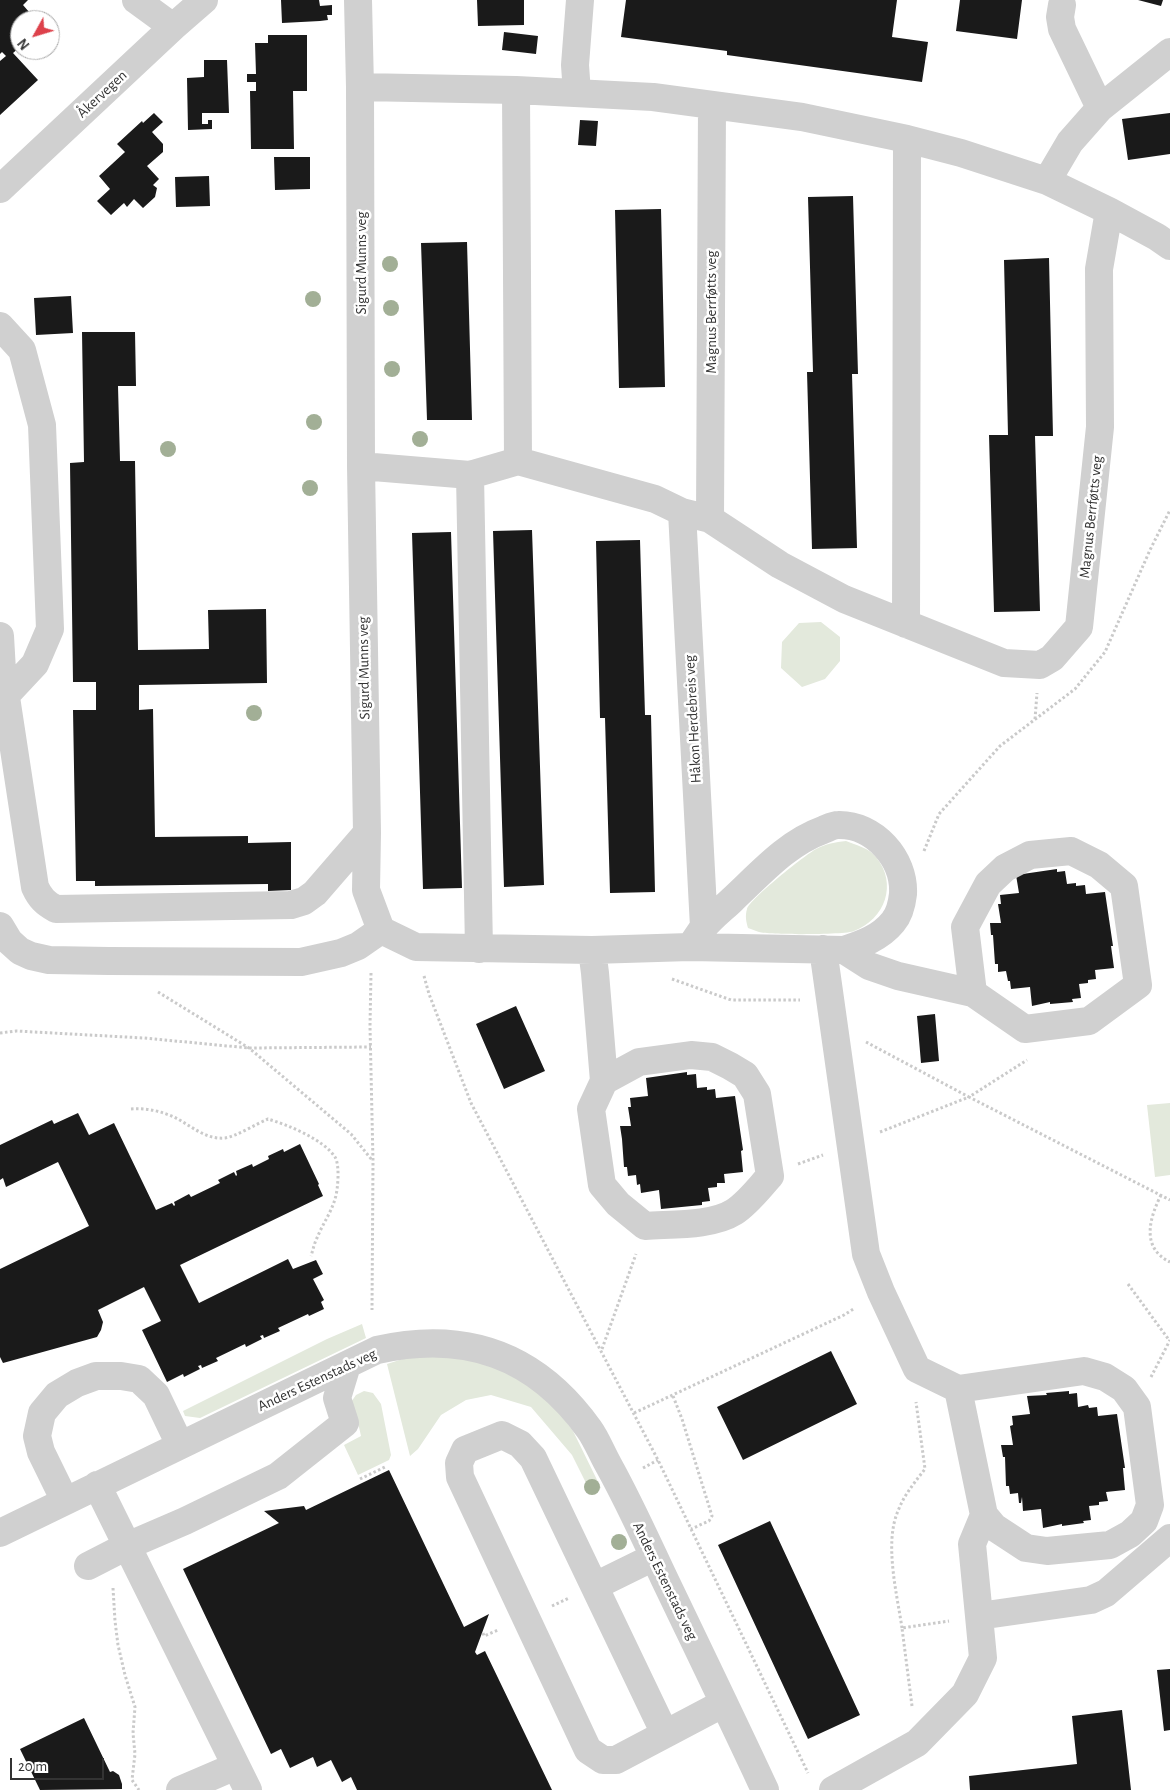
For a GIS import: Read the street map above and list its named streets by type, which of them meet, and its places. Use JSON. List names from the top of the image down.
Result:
{
  "streets": {
    "street": [
      "Åkervegen",
      "Sigurd Munns veg",
      "Magnus Berrføtts veg",
      "Håkon Herdebreis veg",
      "Anders Estenstads veg"
    ]
  },
  "crossings": [
    ["Magnus Berrføtts veg", "Håkon Herdebreis veg"]
  ],
  "scale_bar": "20 m",
  "north": "bottom left"
}
